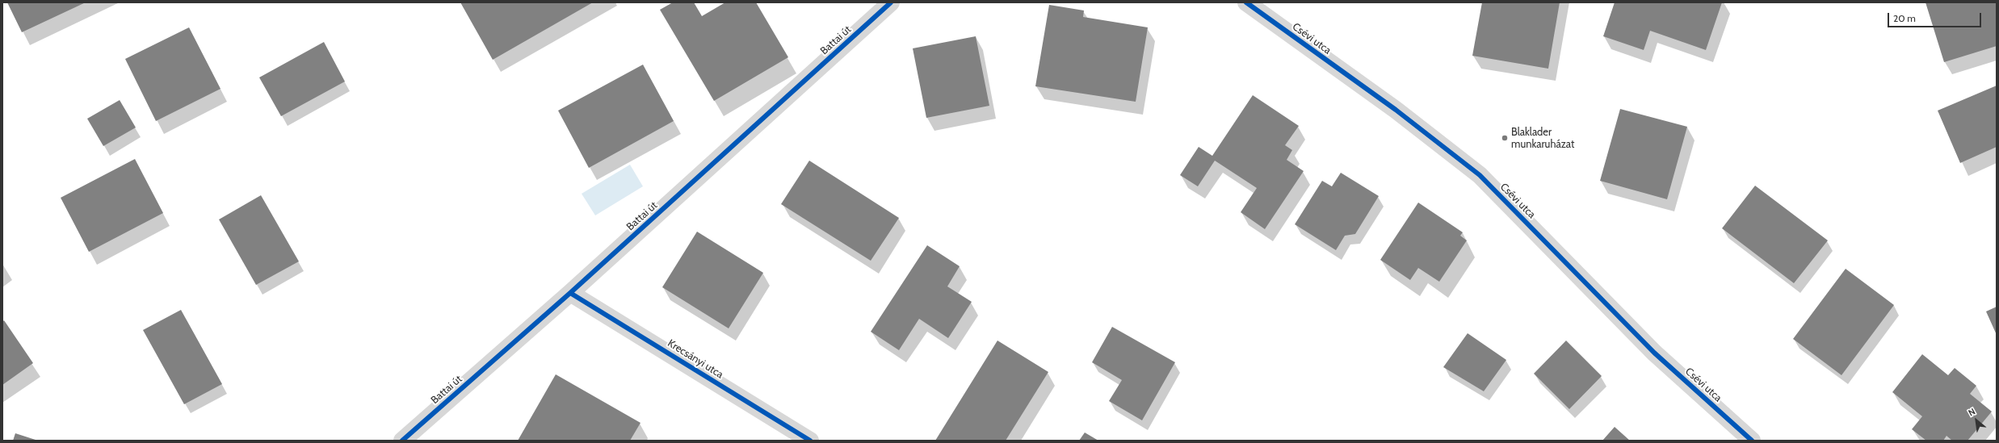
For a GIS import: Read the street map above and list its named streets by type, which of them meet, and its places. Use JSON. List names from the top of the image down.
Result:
{
  "streets": {
    "street": ["Csévi utca", "Battai út", "Krecsányi utca"]
  },
  "crossings": [
    ["Battai út", "Krecsányi utca"]
  ],
  "places": ["Blaklader munkaruházat"],
  "scale_bar": "20 m",
  "north": "top left"
}
